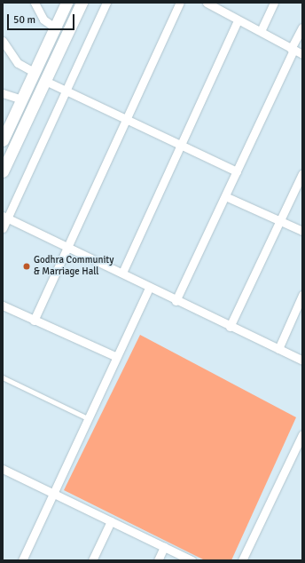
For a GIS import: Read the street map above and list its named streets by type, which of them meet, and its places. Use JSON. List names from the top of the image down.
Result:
{
  "places": ["Godhra Community & Marriage Hall"],
  "scale_bar": "50 m"
}
